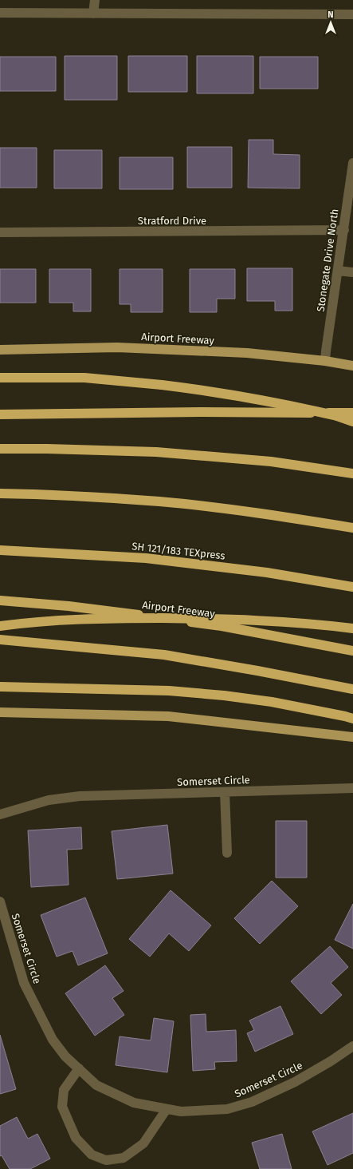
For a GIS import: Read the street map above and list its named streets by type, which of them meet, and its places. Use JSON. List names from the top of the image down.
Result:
{
  "streets": {
    "highway": ["Airport Freeway", "SH 121/183 TEXpress"],
    "street": ["Stratford Drive", "Stonegate Drive North", "Somerset Circle"]
  },
  "crossings": [
    ["Stratford Drive", "Stonegate Drive North"],
    ["Stonegate Drive North", "Airport Freeway"]
  ],
  "north": "top"
}
